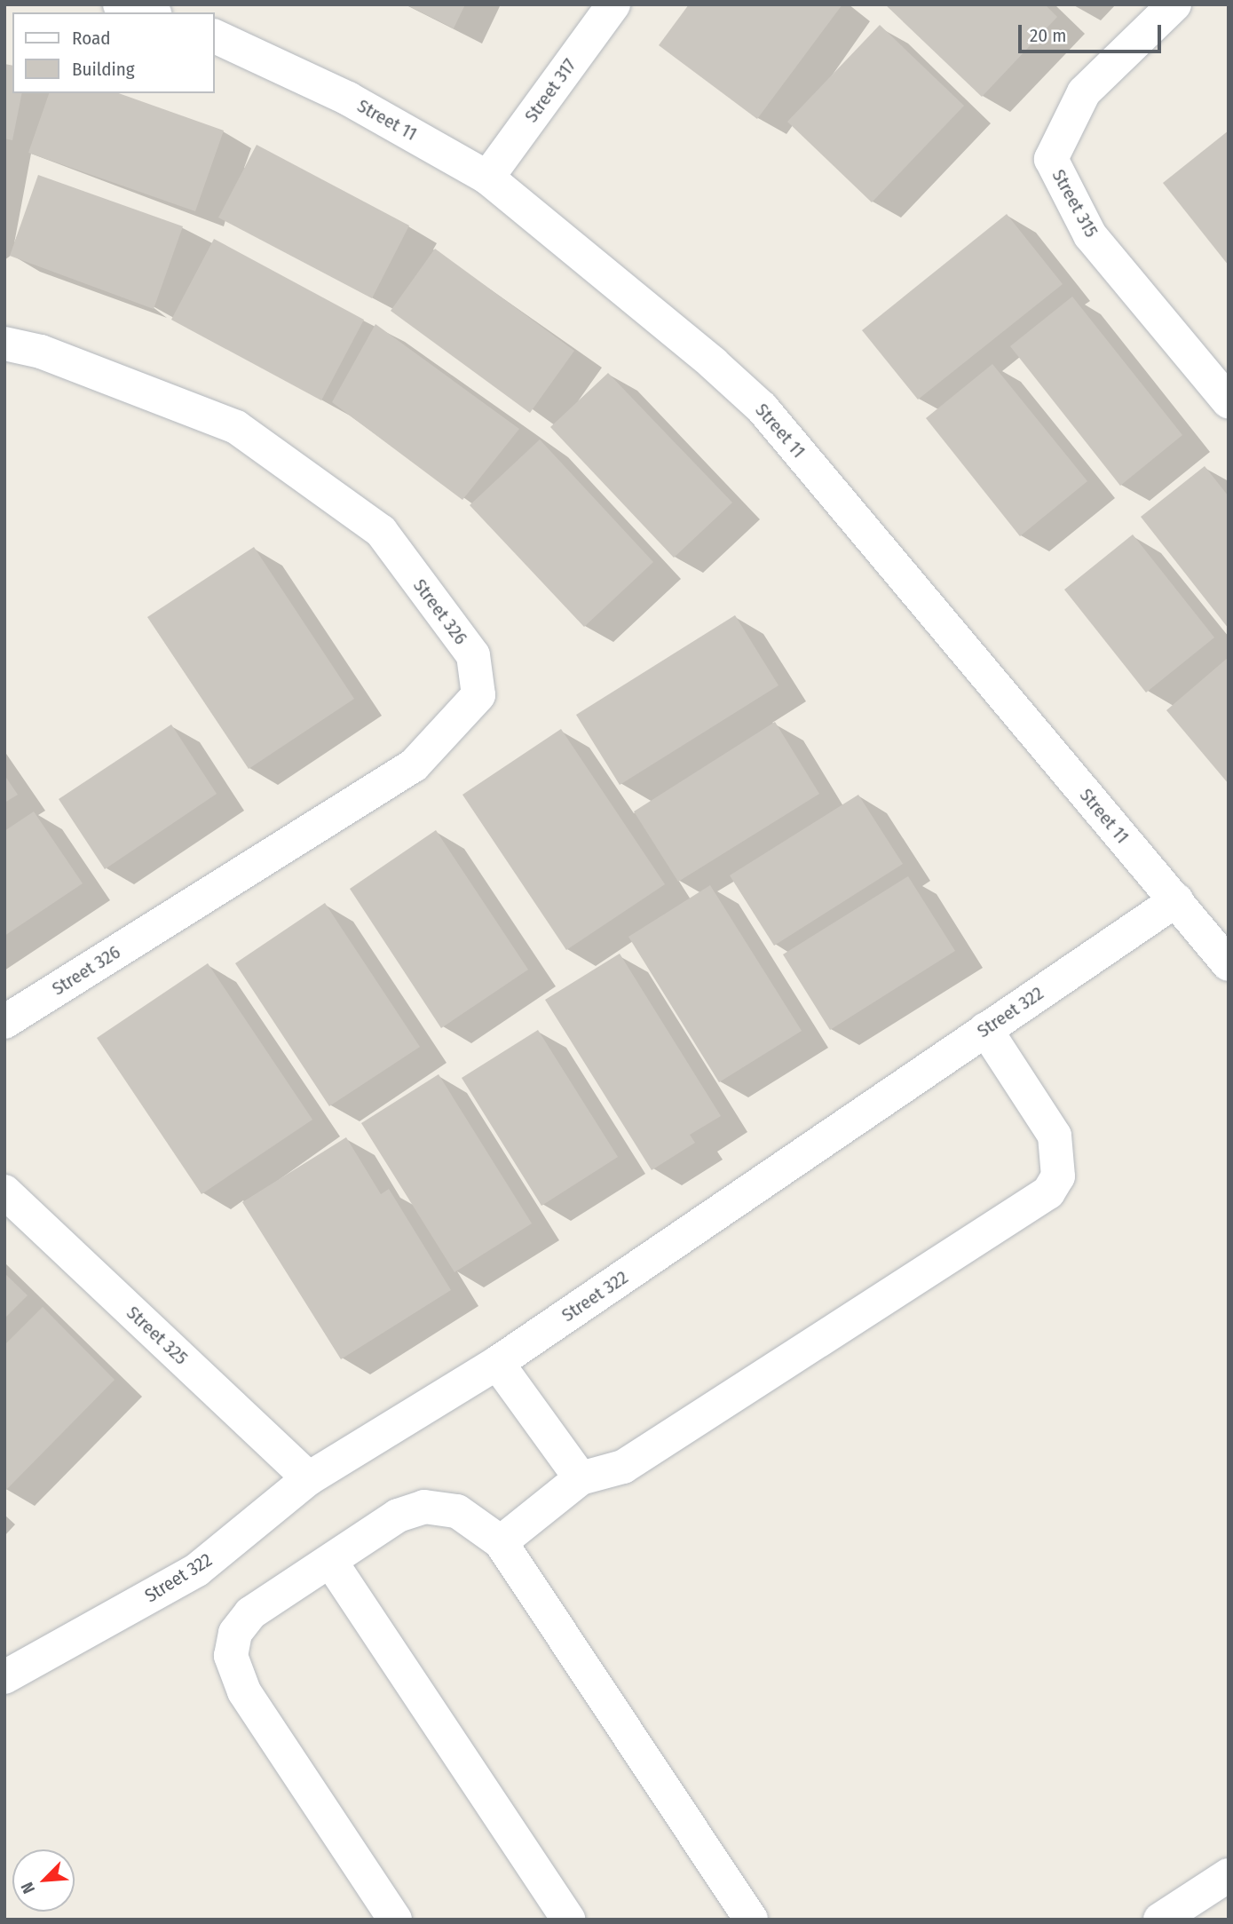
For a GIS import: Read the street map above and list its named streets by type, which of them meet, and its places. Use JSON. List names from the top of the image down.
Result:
{
  "streets": {
    "street": [
      "Street 317",
      "Street 11",
      "Street 315",
      "Street 326",
      "Street 322",
      "Street 325"
    ]
  },
  "crossings": [
    ["Street 317", "Street 11"],
    ["Street 11", "Street 322"],
    ["Street 322", "Street 325"]
  ],
  "legend": ["Road", "Building"],
  "scale_bar": "20 m",
  "north": "bottom left"
}
